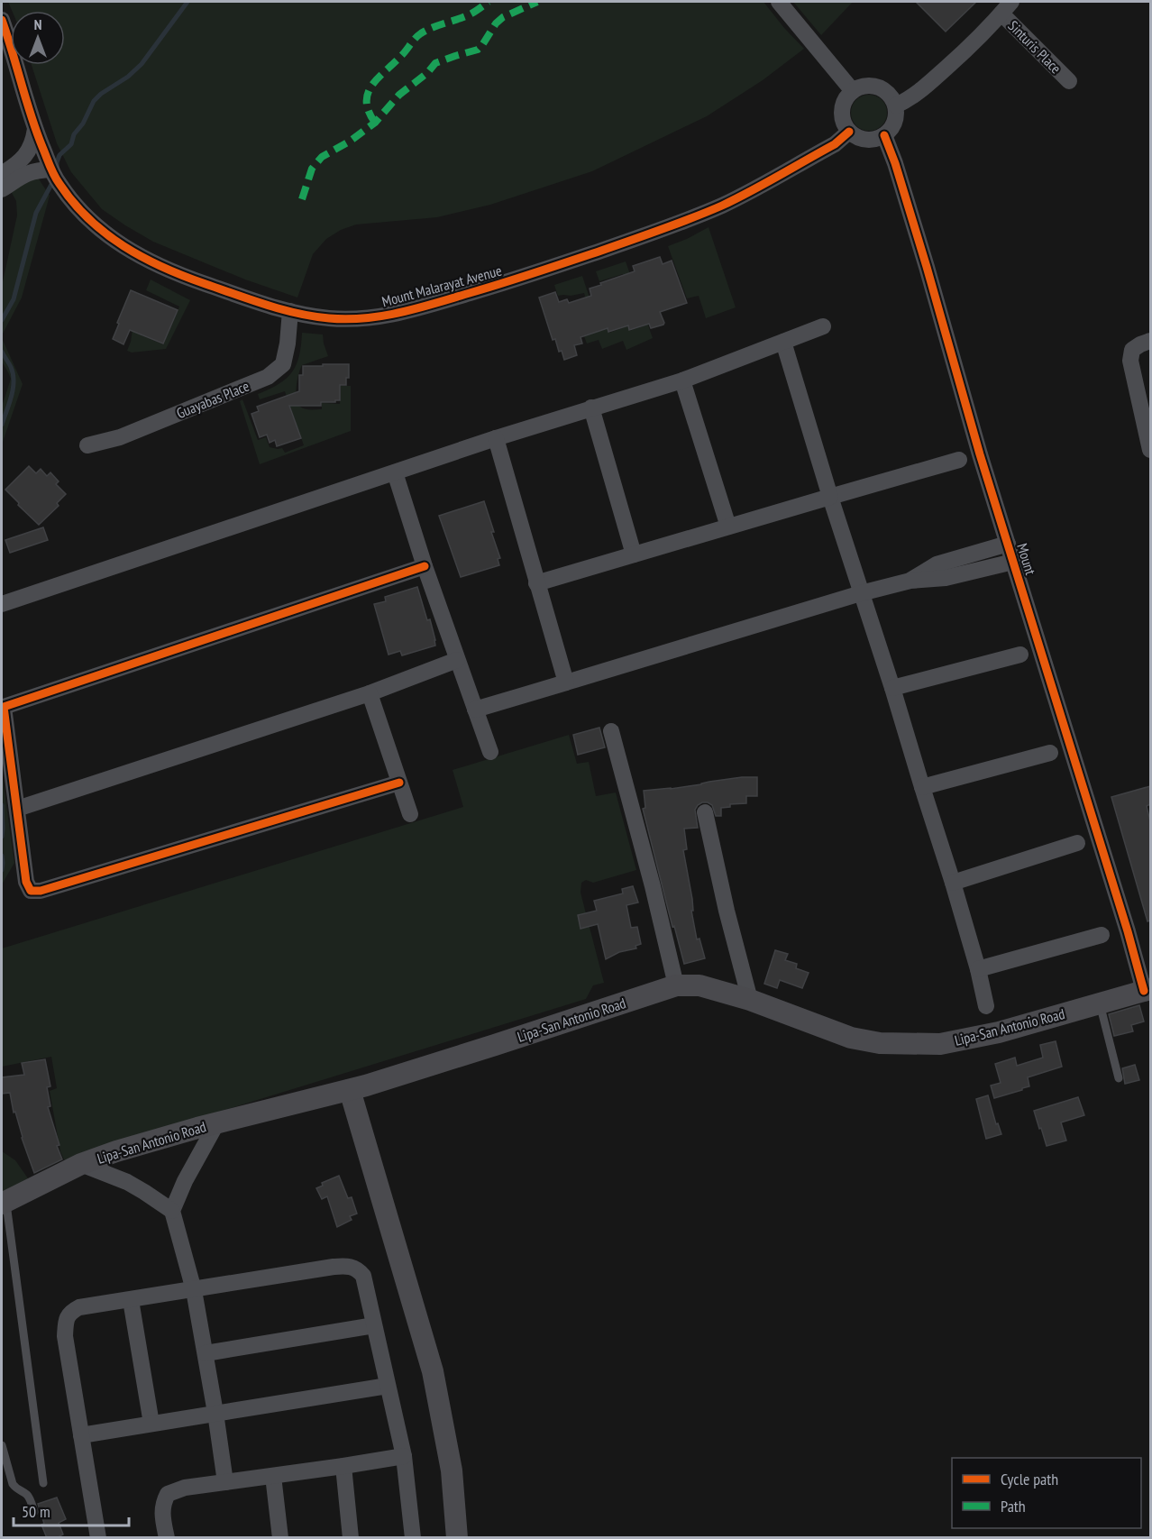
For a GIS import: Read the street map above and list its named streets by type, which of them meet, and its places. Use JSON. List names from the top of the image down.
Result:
{
  "streets": {
    "main road": ["Lipa-San Antonio Road"],
    "street": [
      "Sinturis Place",
      "Mount Malarayat Avenue",
      "Guayabas Place",
      "Mount"
    ]
  },
  "crossings": [
    ["Mount Malarayat Avenue", "Guayabas Place"],
    ["Mount Malarayat Avenue", "Mount"],
    ["Mount", "Lipa-San Antonio Road"]
  ],
  "legend": ["Cycle path", "Path"],
  "scale_bar": "50 m",
  "north": "top"
}
